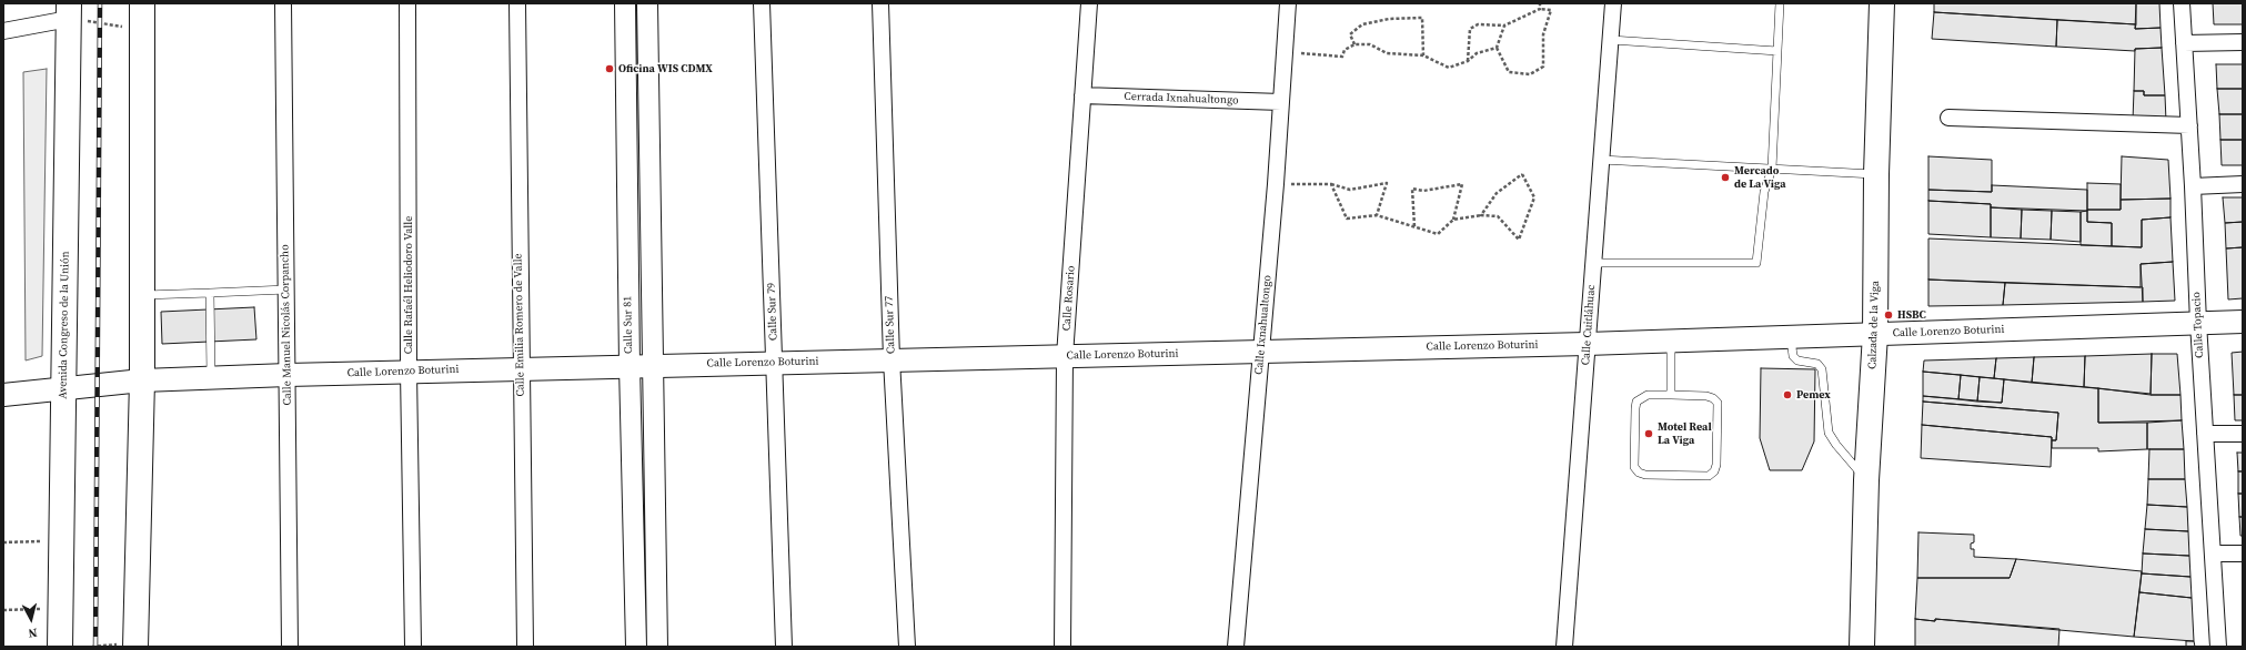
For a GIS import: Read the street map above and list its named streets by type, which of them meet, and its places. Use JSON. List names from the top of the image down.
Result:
{
  "streets": {
    "main road": ["Avenida Congreso de la Unión", "Calzada de la Viga", "Calle Lorenzo Boturini"],
    "street": [
      "Cerrada Ixnahualtongo",
      "Calle Rafaél Heliodoro Valle",
      "Calle Rosario",
      "Calle Sur 79",
      "Calle Manuel Nicolás Corpancho",
      "Calle Emilia Romero de Valle",
      "Calle Sur 81",
      "Calle Sur 77",
      "Calle Ixnahualtongo",
      "Calle Cuitláhuac",
      "Calle Topacio"
    ]
  },
  "crossings": [
    ["Cerrada Ixnahualtongo", "Calle Rosario"],
    ["Cerrada Ixnahualtongo", "Calle Ixnahualtongo"],
    ["Calle Rafaél Heliodoro Valle", "Calle Lorenzo Boturini"],
    ["Calle Rosario", "Calle Lorenzo Boturini"],
    ["Calle Sur 79", "Calle Lorenzo Boturini"],
    ["Avenida Congreso de la Unión", "Calle Lorenzo Boturini"],
    ["Calle Manuel Nicolás Corpancho", "Calle Lorenzo Boturini"],
    ["Calle Emilia Romero de Valle", "Calle Lorenzo Boturini"],
    ["Calle Sur 81", "Calle Lorenzo Boturini"],
    ["Calle Sur 77", "Calle Lorenzo Boturini"],
    ["Calle Ixnahualtongo", "Calle Lorenzo Boturini"],
    ["Calle Cuitláhuac", "Calle Lorenzo Boturini"],
    ["Calzada de la Viga", "Calle Lorenzo Boturini"],
    ["Calle Topacio", "Calle Lorenzo Boturini"]
  ],
  "places": [
    "Oficina WIS CDMX",
    "Mercado de La Viga",
    "HSBC",
    "Pemex",
    "Motel Real La Viga"
  ],
  "north": "bottom"
}
